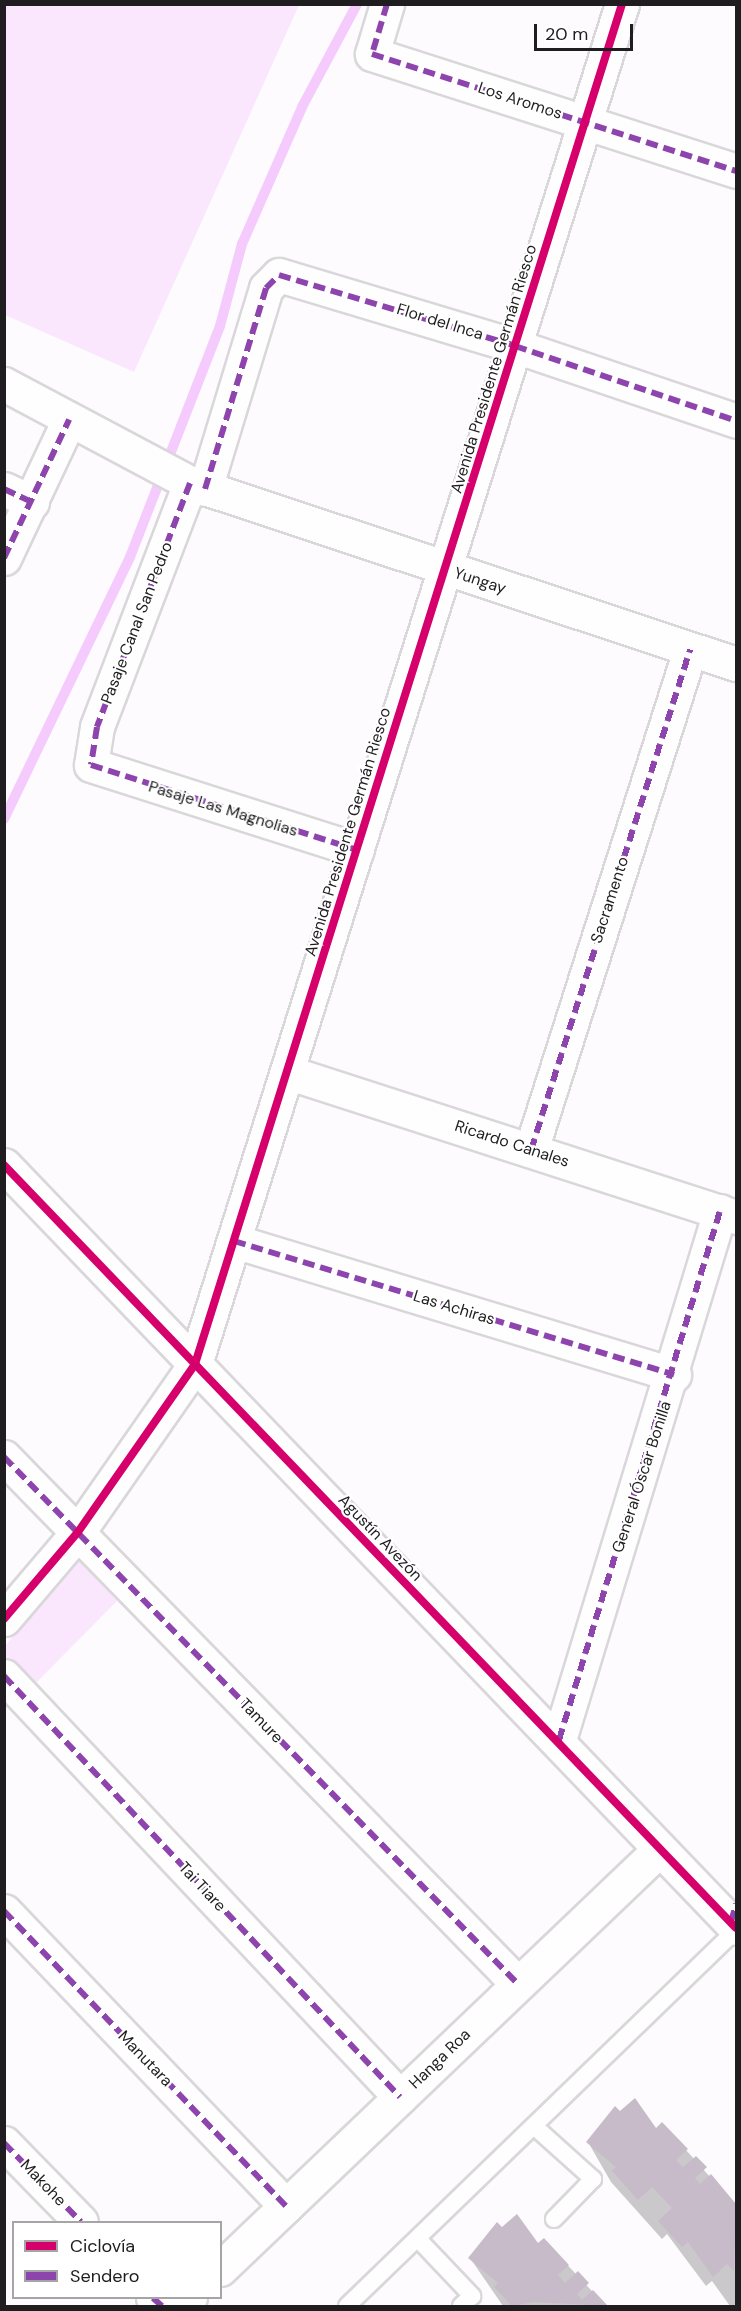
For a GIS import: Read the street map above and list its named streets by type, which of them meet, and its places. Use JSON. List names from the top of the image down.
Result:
{
  "streets": {
    "street": [
      "Los Aromos",
      "Flor del Inca",
      "Avenida Presidente Germán Riesco",
      "Yungay",
      "Pasaje Canal San Pedro",
      "Pasaje Las Magnolias",
      "Sacramento",
      "Ricardo Canales",
      "Las Achiras",
      "General Óscar Bonilla",
      "Agustín Avezón",
      "Tamure",
      "Tai Tiare",
      "Manutara",
      "Hanga Roa",
      "Makohe"
    ]
  },
  "crossings": [
    ["Los Aromos", "Avenida Presidente Germán Riesco"],
    ["Flor del Inca", "Avenida Presidente Germán Riesco"],
    ["Flor del Inca", "Pasaje Canal San Pedro"],
    ["Avenida Presidente Germán Riesco", "Yungay"],
    ["Avenida Presidente Germán Riesco", "Pasaje Las Magnolias"],
    ["Avenida Presidente Germán Riesco", "Ricardo Canales"],
    ["Avenida Presidente Germán Riesco", "Las Achiras"],
    ["Avenida Presidente Germán Riesco", "Agustín Avezón"],
    ["Avenida Presidente Germán Riesco", "Tamure"],
    ["Yungay", "Pasaje Canal San Pedro"],
    ["Yungay", "Sacramento"],
    ["Pasaje Canal San Pedro", "Pasaje Las Magnolias"],
    ["Sacramento", "Ricardo Canales"],
    ["Ricardo Canales", "General Óscar Bonilla"],
    ["Las Achiras", "General Óscar Bonilla"],
    ["General Óscar Bonilla", "Agustín Avezón"],
    ["Agustín Avezón", "Hanga Roa"],
    ["Tamure", "Hanga Roa"],
    ["Tai Tiare", "Hanga Roa"],
    ["Manutara", "Hanga Roa"]
  ],
  "legend": ["Ciclovía", "Sendero"],
  "scale_bar": "20 m"
}
